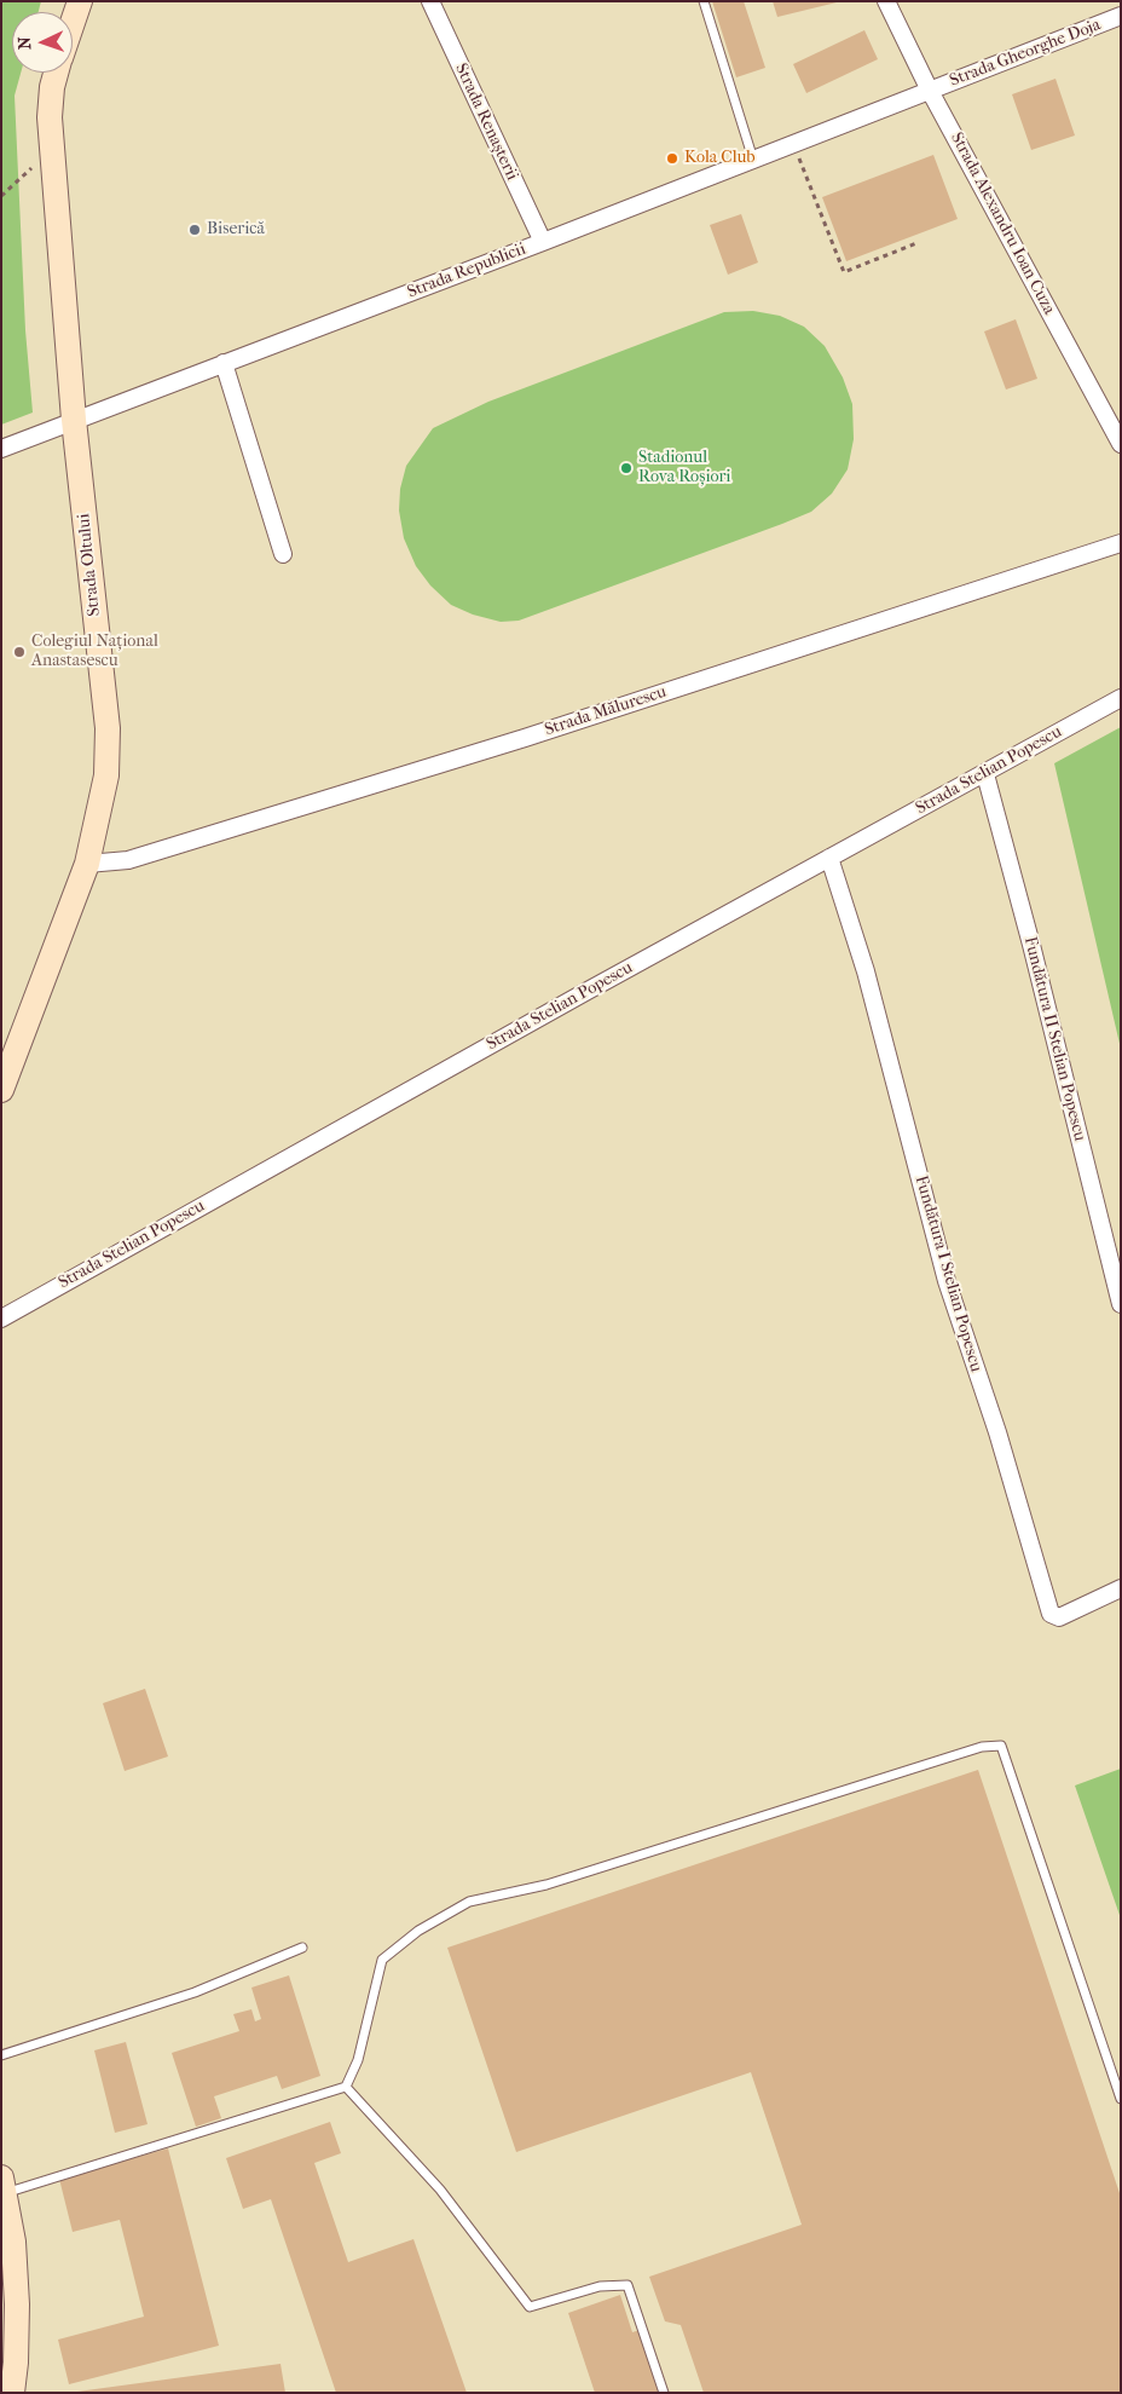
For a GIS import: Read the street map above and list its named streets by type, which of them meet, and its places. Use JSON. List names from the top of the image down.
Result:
{
  "streets": {
    "main road": ["Strada Oltului"],
    "street": [
      "Strada Gheorghe Doja",
      "Strada Renașterii",
      "Strada Alexandru Ioan Cuza",
      "Strada Republicii",
      "Strada Mălurescu",
      "Strada Stelian Popescu",
      "Fundătura II Stelian Popescu",
      "Fundătura I Stelian Popescu"
    ]
  },
  "crossings": [
    ["Strada Gheorghe Doja", "Strada Alexandru Ioan Cuza"],
    ["Strada Gheorghe Doja", "Strada Republicii"],
    ["Strada Renașterii", "Strada Republicii"],
    ["Strada Alexandru Ioan Cuza", "Strada Republicii"],
    ["Strada Republicii", "Strada Oltului"],
    ["Strada Oltului", "Strada Mălurescu"],
    ["Strada Stelian Popescu", "Fundătura II Stelian Popescu"],
    ["Strada Stelian Popescu", "Fundătura I Stelian Popescu"]
  ],
  "places": [
    "Kola Club",
    "Biserică",
    "Stadionul Rova Roșiori",
    "Colegiul Național Anastasescu"
  ],
  "north": "left"
}
